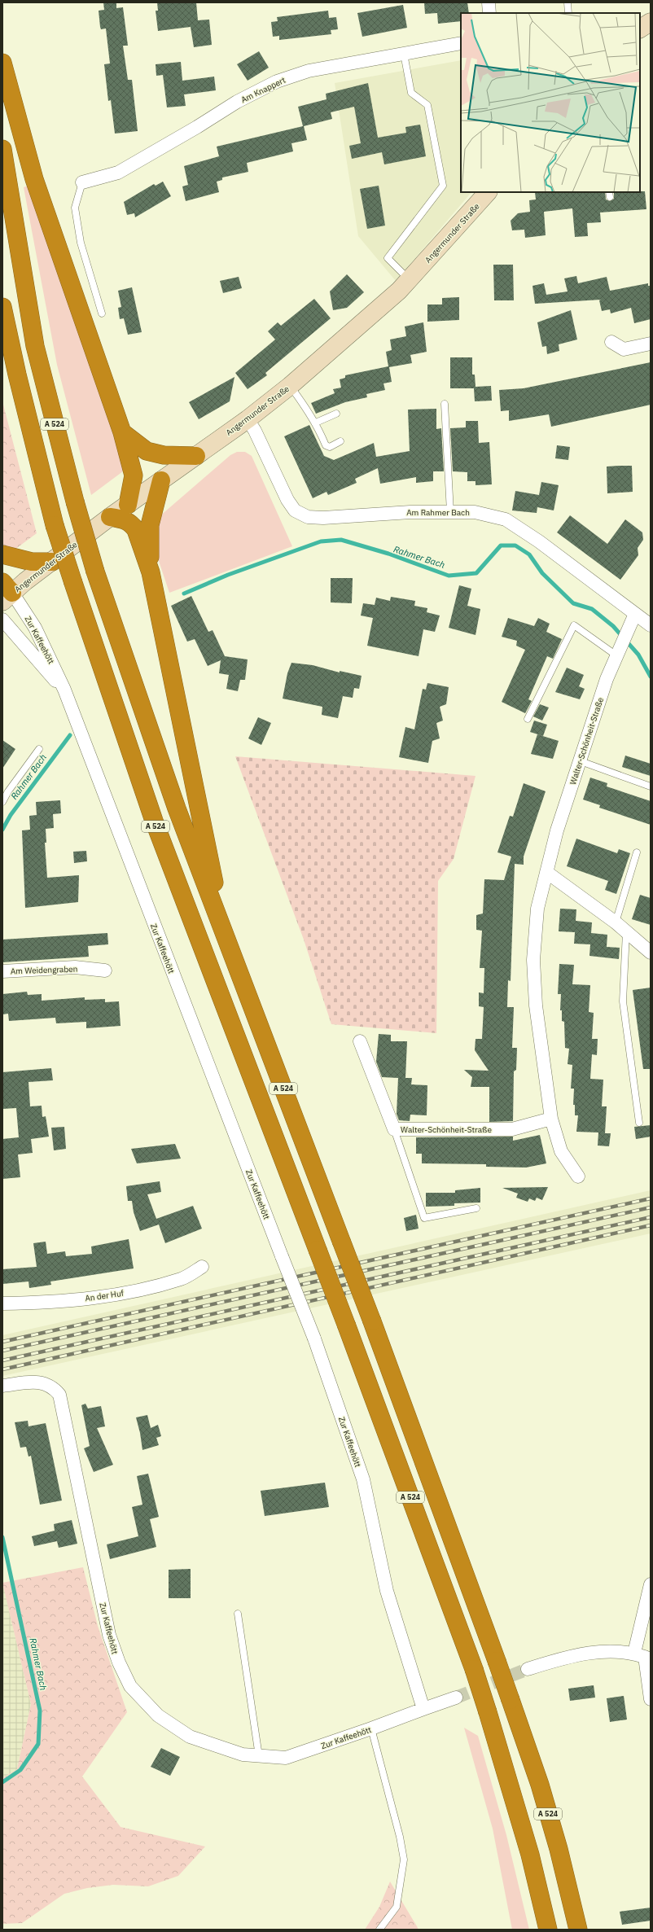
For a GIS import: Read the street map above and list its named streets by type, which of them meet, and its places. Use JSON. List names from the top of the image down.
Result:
{
  "streets": {
    "highway": ["A 524"],
    "main road": ["Angermunder Straße"],
    "street": [
      "Am Knappert",
      "Am Rahmer Bach",
      "Zur Kaffeehött",
      "Walter-Schönheit-Straße",
      "Am Weidengraben",
      "An der Huf"
    ]
  },
  "crossings": [
    ["Angermunder Straße", "Am Rahmer Bach"],
    ["Angermunder Straße", "Zur Kaffeehött"],
    ["Am Rahmer Bach", "Walter-Schönheit-Straße"]
  ],
  "water": ["Rahmer Bach"]
}
